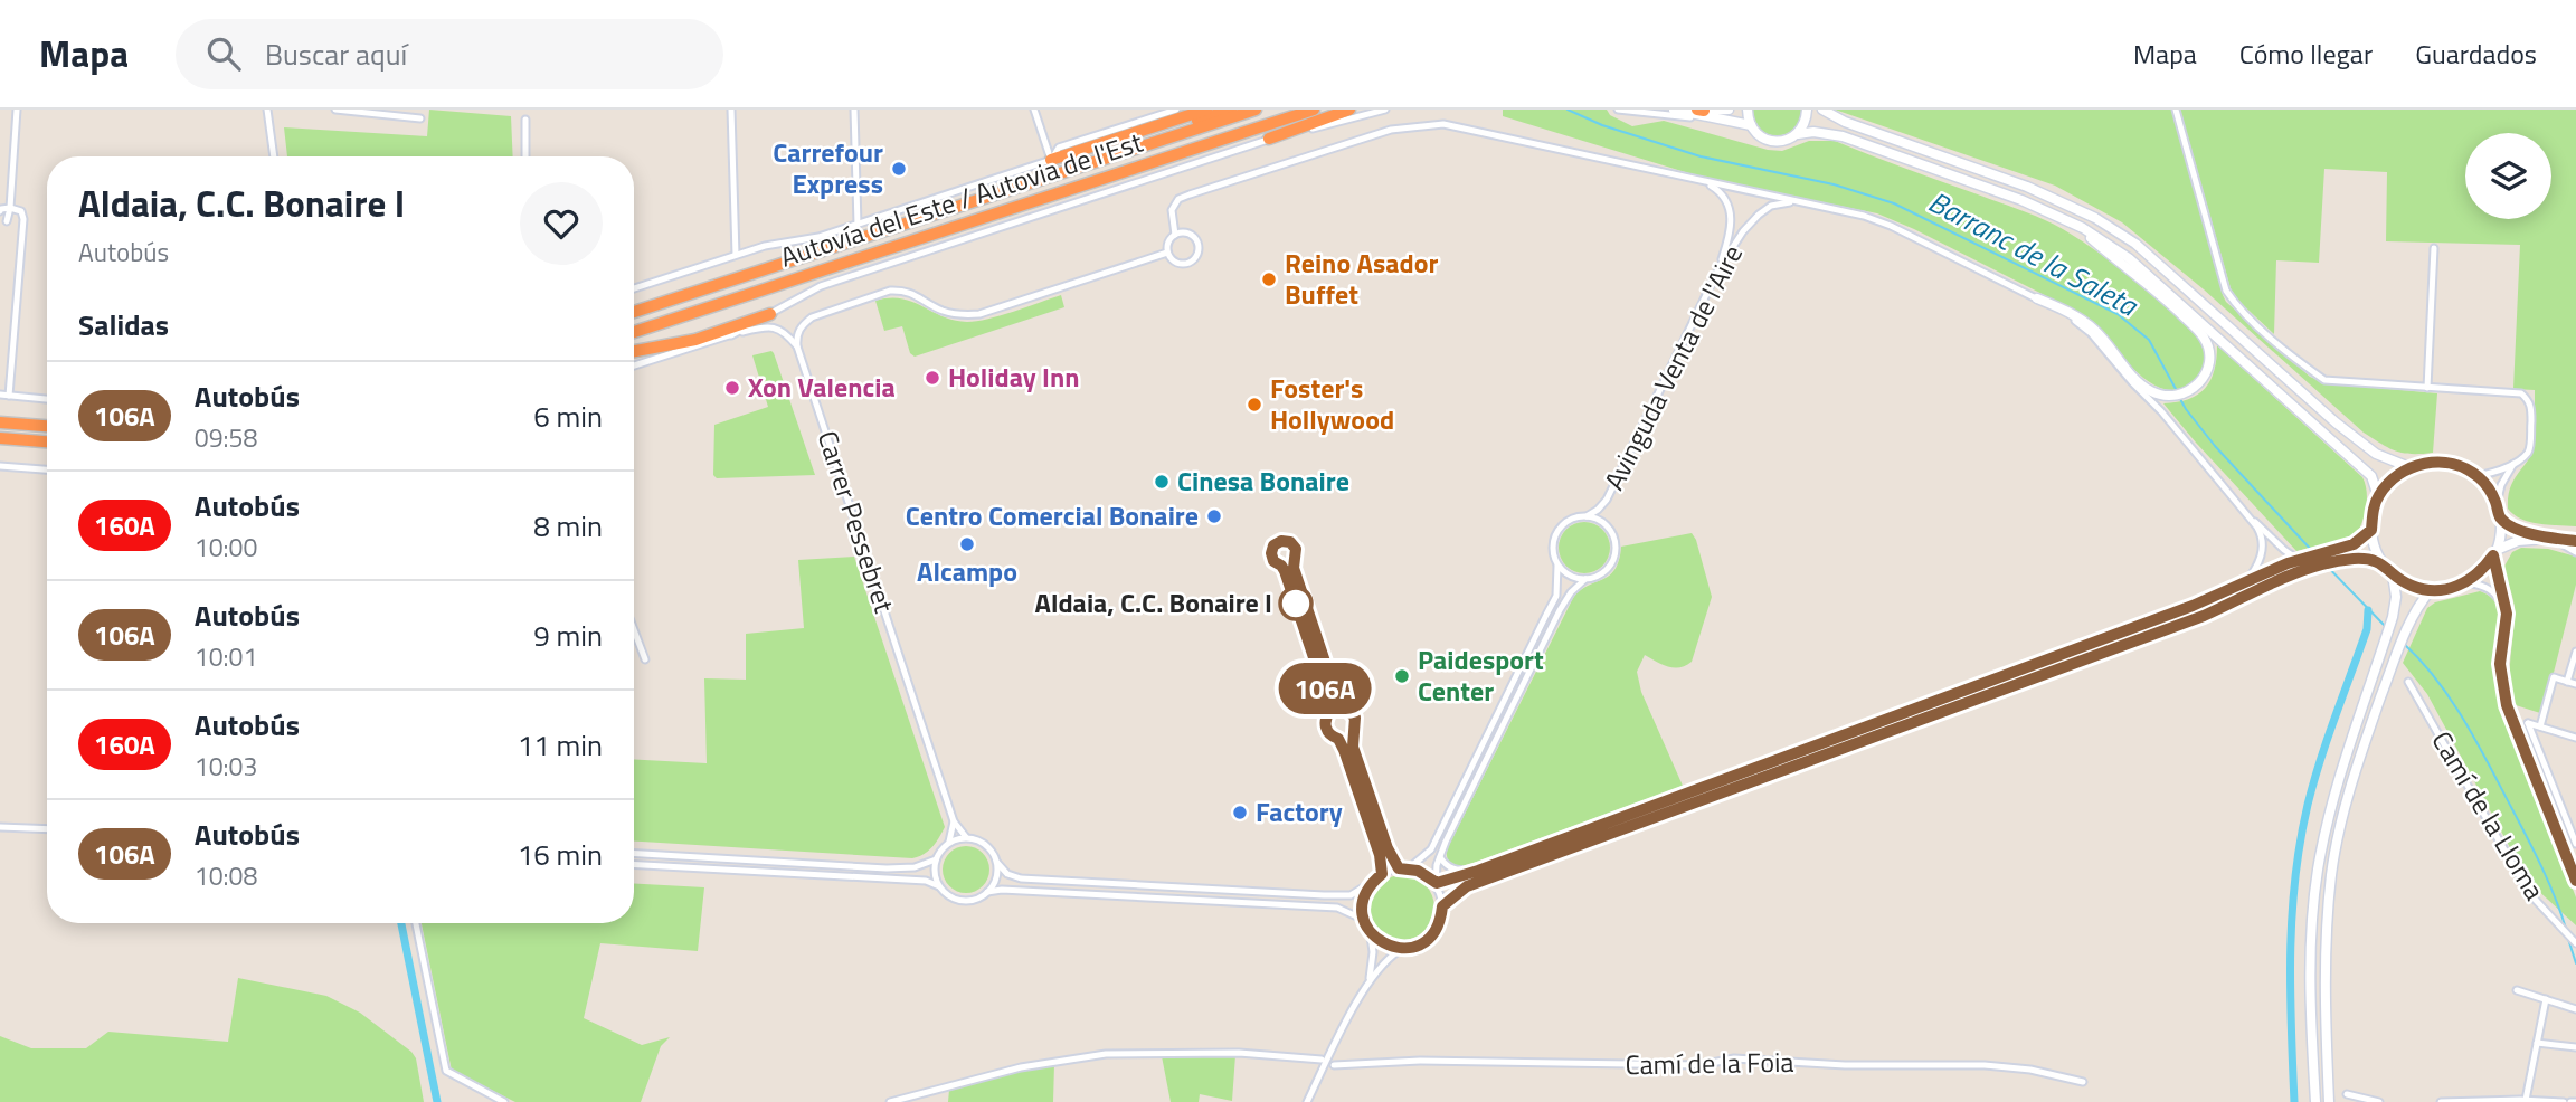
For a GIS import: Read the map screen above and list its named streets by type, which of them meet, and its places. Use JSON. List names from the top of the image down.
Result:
{
  "streets": {
    "highway": ["Autovía del Este / Autovia de l'Est"],
    "street": [
      "Avinguda Venta de l'Aire",
      "Carrer Pessebret",
      "Camí de la Lloma",
      "Camí de la Foia"
    ]
  },
  "water": ["Barranc de la Saleta"],
  "places": [
    "Carrefour Express",
    "Reino Asador Buffet",
    "Holiday Inn",
    "Xon Valencia",
    "Foster's Hollywood",
    "Cinesa Bonaire",
    "Centro Comercial Bonaire",
    "Alcampo",
    "Aldaia, C.C. Bonaire I",
    "Paidesport Center",
    "Factory"
  ],
  "lines": ["bus line 106A"],
  "page": {
    "header": "Mapa",
    "search": "Buscar aquí",
    "nav": ["Mapa", "Cómo llegar", "Guardados"],
    "on_map": "106A",
    "heading": [
      ["Aldaia, C.C. Bonaire I", "Autobús"],
      "Salidas"
    ],
    "list": [
      {
        "mark": "106A",
        "name": "Autobús",
        "note": "09:58",
        "value": "6 min"
      },
      {
        "mark": "160A",
        "name": "Autobús",
        "note": "10:00",
        "value": "8 min"
      },
      {
        "mark": "106A",
        "name": "Autobús",
        "note": "10:01",
        "value": "9 min"
      },
      {
        "mark": "160A",
        "name": "Autobús",
        "note": "10:03",
        "value": "11 min"
      },
      {
        "mark": "106A",
        "name": "Autobús",
        "note": "10:08",
        "value": "16 min"
      }
    ]
  }
}
